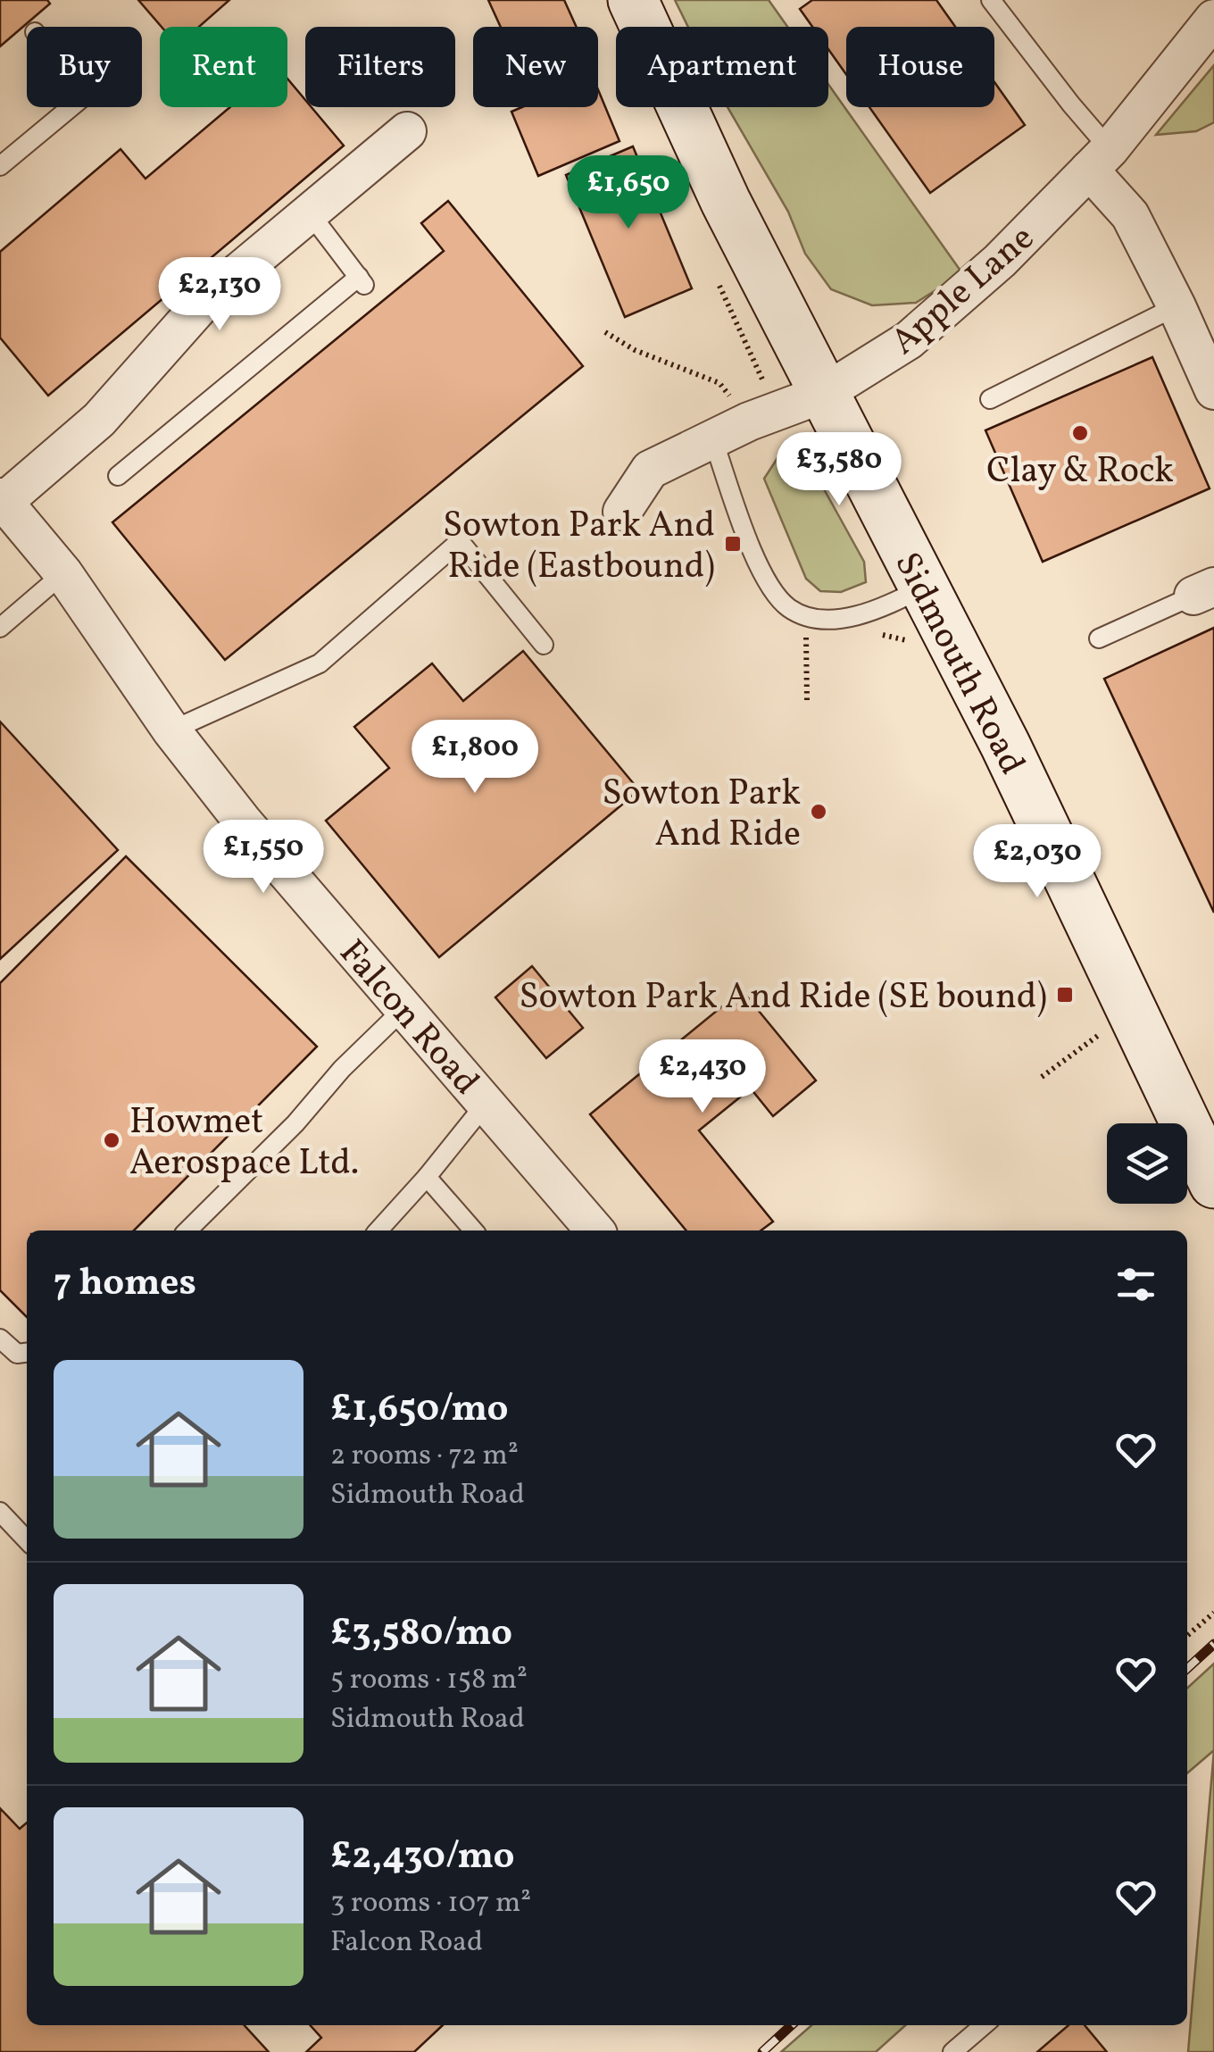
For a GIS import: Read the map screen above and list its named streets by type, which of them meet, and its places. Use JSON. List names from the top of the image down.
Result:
{
  "streets": {
    "street": ["Apple Lane", "Sidmouth Road", "Falcon Road"]
  },
  "crossings": [
    ["Apple Lane", "Sidmouth Road"]
  ],
  "places": {
    "other": ["Clay & Rock", "Sowton Park And Ride", "Howmet Aerospace Ltd."],
    "transit": ["Sowton Park And Ride (Eastbound)", "Sowton Park And Ride (SE bound)"]
  },
  "page": {
    "chip": [
      "Buy",
      "Rent",
      "Filters",
      "New",
      "Apartment",
      "House"
    ],
    "price": [
      "£1,650",
      "£2,130",
      "£3,580",
      "£1,800",
      "£1,550",
      "£2,030",
      "£2,430"
    ],
    "heading": "7 homes",
    "list": [
      {
        "name": "£1,650/mo",
        "note": "2 rooms · 72 m² · Sidmouth Road"
      },
      {
        "name": "£3,580/mo",
        "note": "5 rooms · 158 m² · Sidmouth Road"
      },
      {
        "name": "£2,430/mo",
        "note": "3 rooms · 107 m² · Falcon Road"
      }
    ]
  }
}
